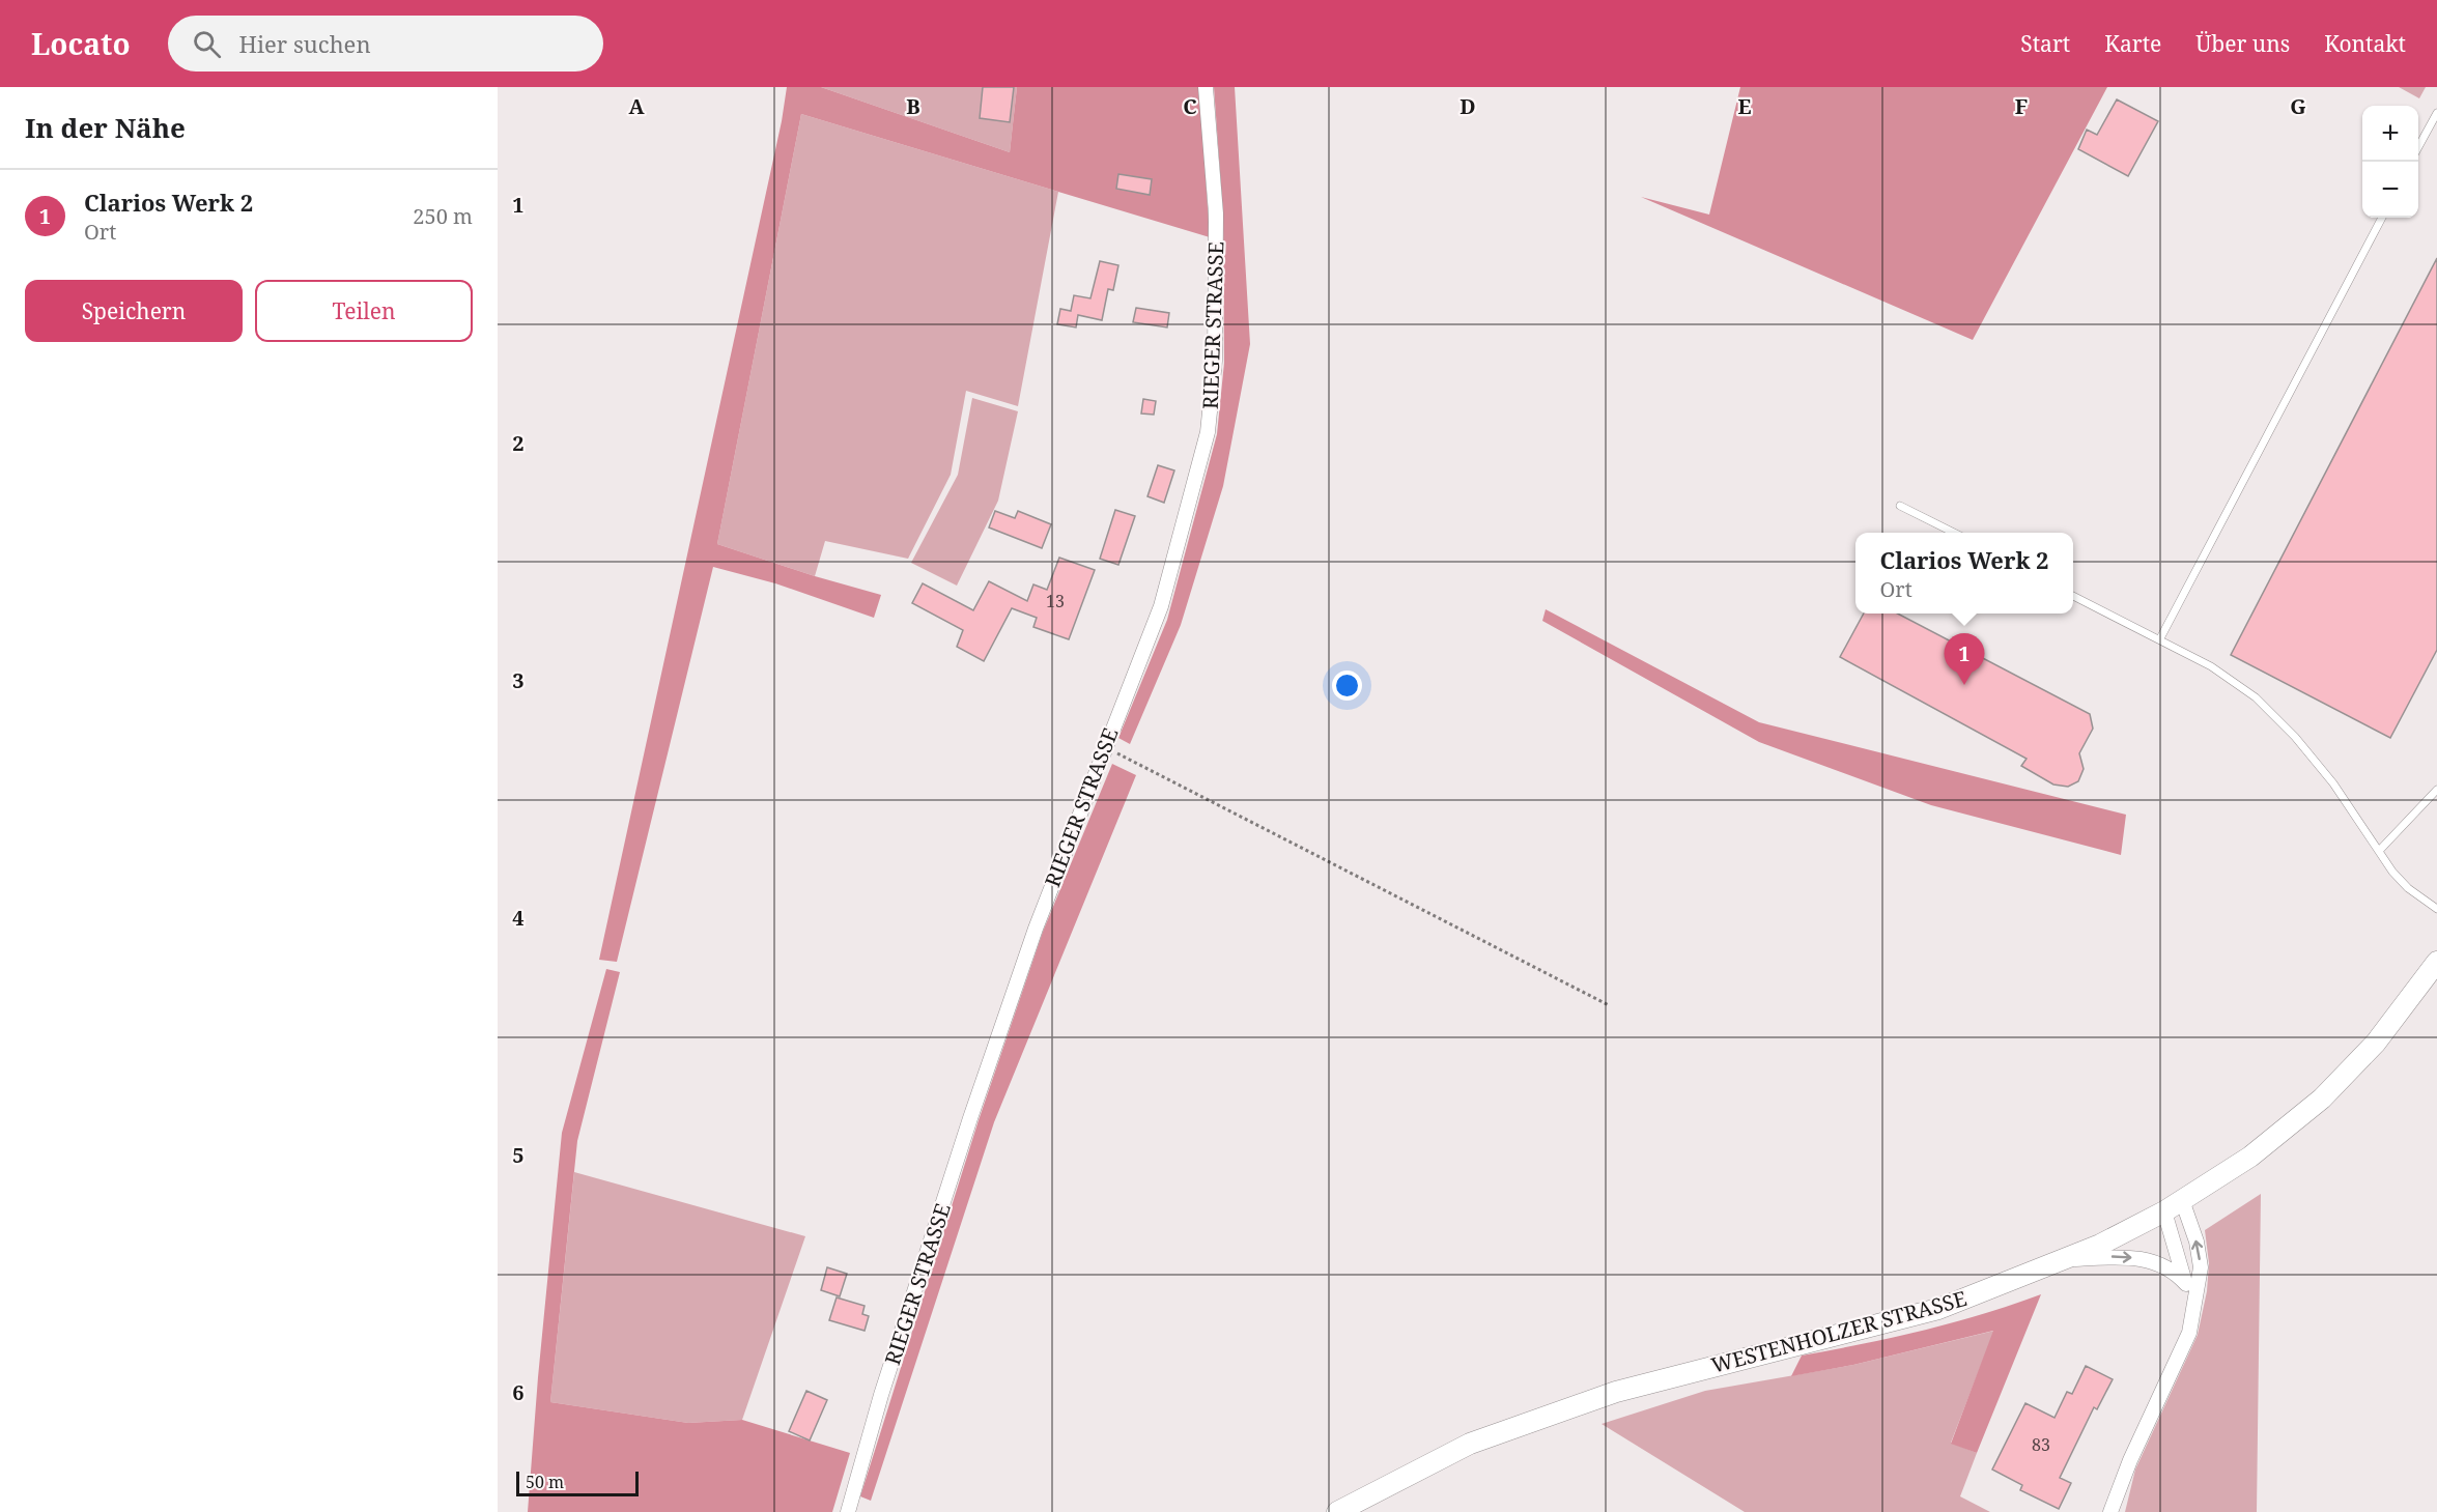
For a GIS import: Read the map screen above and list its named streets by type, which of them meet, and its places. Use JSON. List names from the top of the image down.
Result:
{
  "streets": {
    "main road": ["WESTENHOLZER STRASSE"],
    "street": ["RIEGER STRASSE"]
  },
  "house_numbers": ["13", "83"],
  "scale_bar": "50 m",
  "page": {
    "header": "Locato",
    "search": "Hier suchen",
    "nav": [
      "Start",
      "Karte",
      "Über uns",
      "Kontakt"
    ],
    "heading": "In der Nähe",
    "map_buttons": ["+", "−"],
    "list": [
      {
        "mark": "1",
        "name": "Clarios Werk 2",
        "note": "Ort",
        "value": "250 m"
      }
    ],
    "buttons": ["Speichern", "Teilen"],
    "popup": ["Clarios Werk 2", "Ort"],
    "pins": "1",
    "scale": "50 m"
  },
  "grid": {
    "columns": [
      "A",
      "B",
      "C",
      "D",
      "E",
      "F",
      "G"
    ],
    "rows": [
      "1",
      "2",
      "3",
      "4",
      "5",
      "6"
    ]
  }
}
